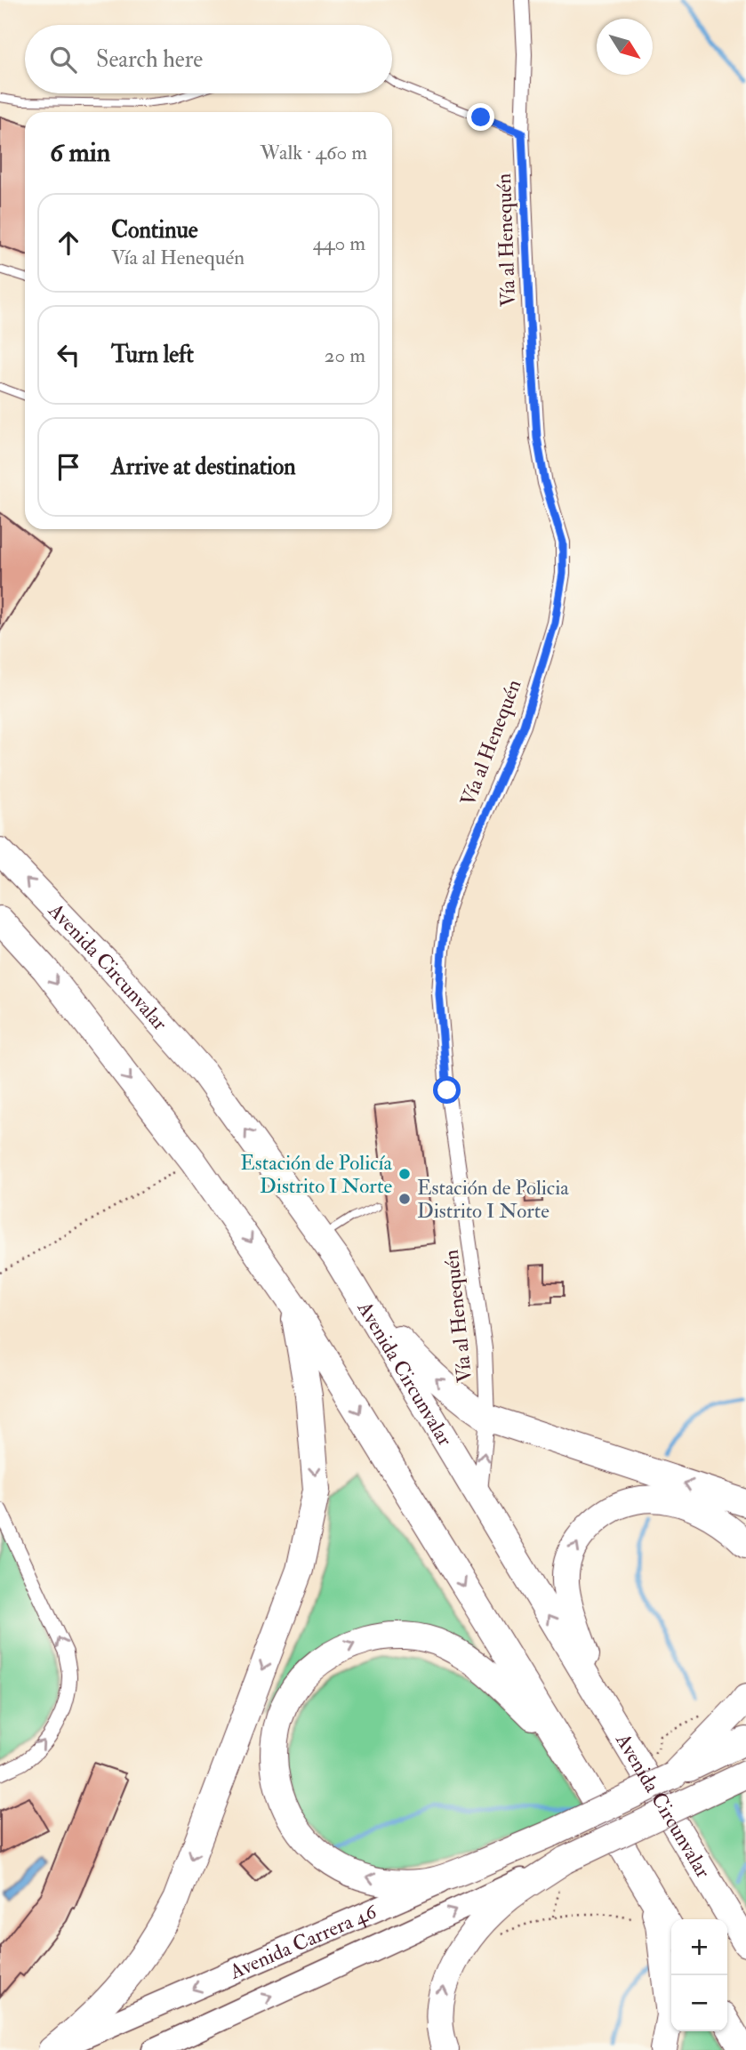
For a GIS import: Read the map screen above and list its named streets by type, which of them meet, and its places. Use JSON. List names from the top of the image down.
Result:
{
  "streets": {
    "highway": ["Avenida Circunvalar"],
    "main road": ["Avenida Carrera 46"],
    "street": ["Vía al Henequén"]
  },
  "crossings": [
    ["Vía al Henequén", "Avenida Circunvalar"]
  ],
  "places": ["Estación de Policía Distrito I Norte", "Estación de Policia Distrito I Norte"],
  "north": "bottom right",
  "page": {
    "search": "Search here",
    "heading": ["6 min", "Walk · 460 m"],
    "list": [
      ["Continue", "Vía al Henequén", "440 m"],
      ["Turn left", "20 m"],
      "Arrive at destination"
    ],
    "map_buttons": ["+", "−"]
  }
}
